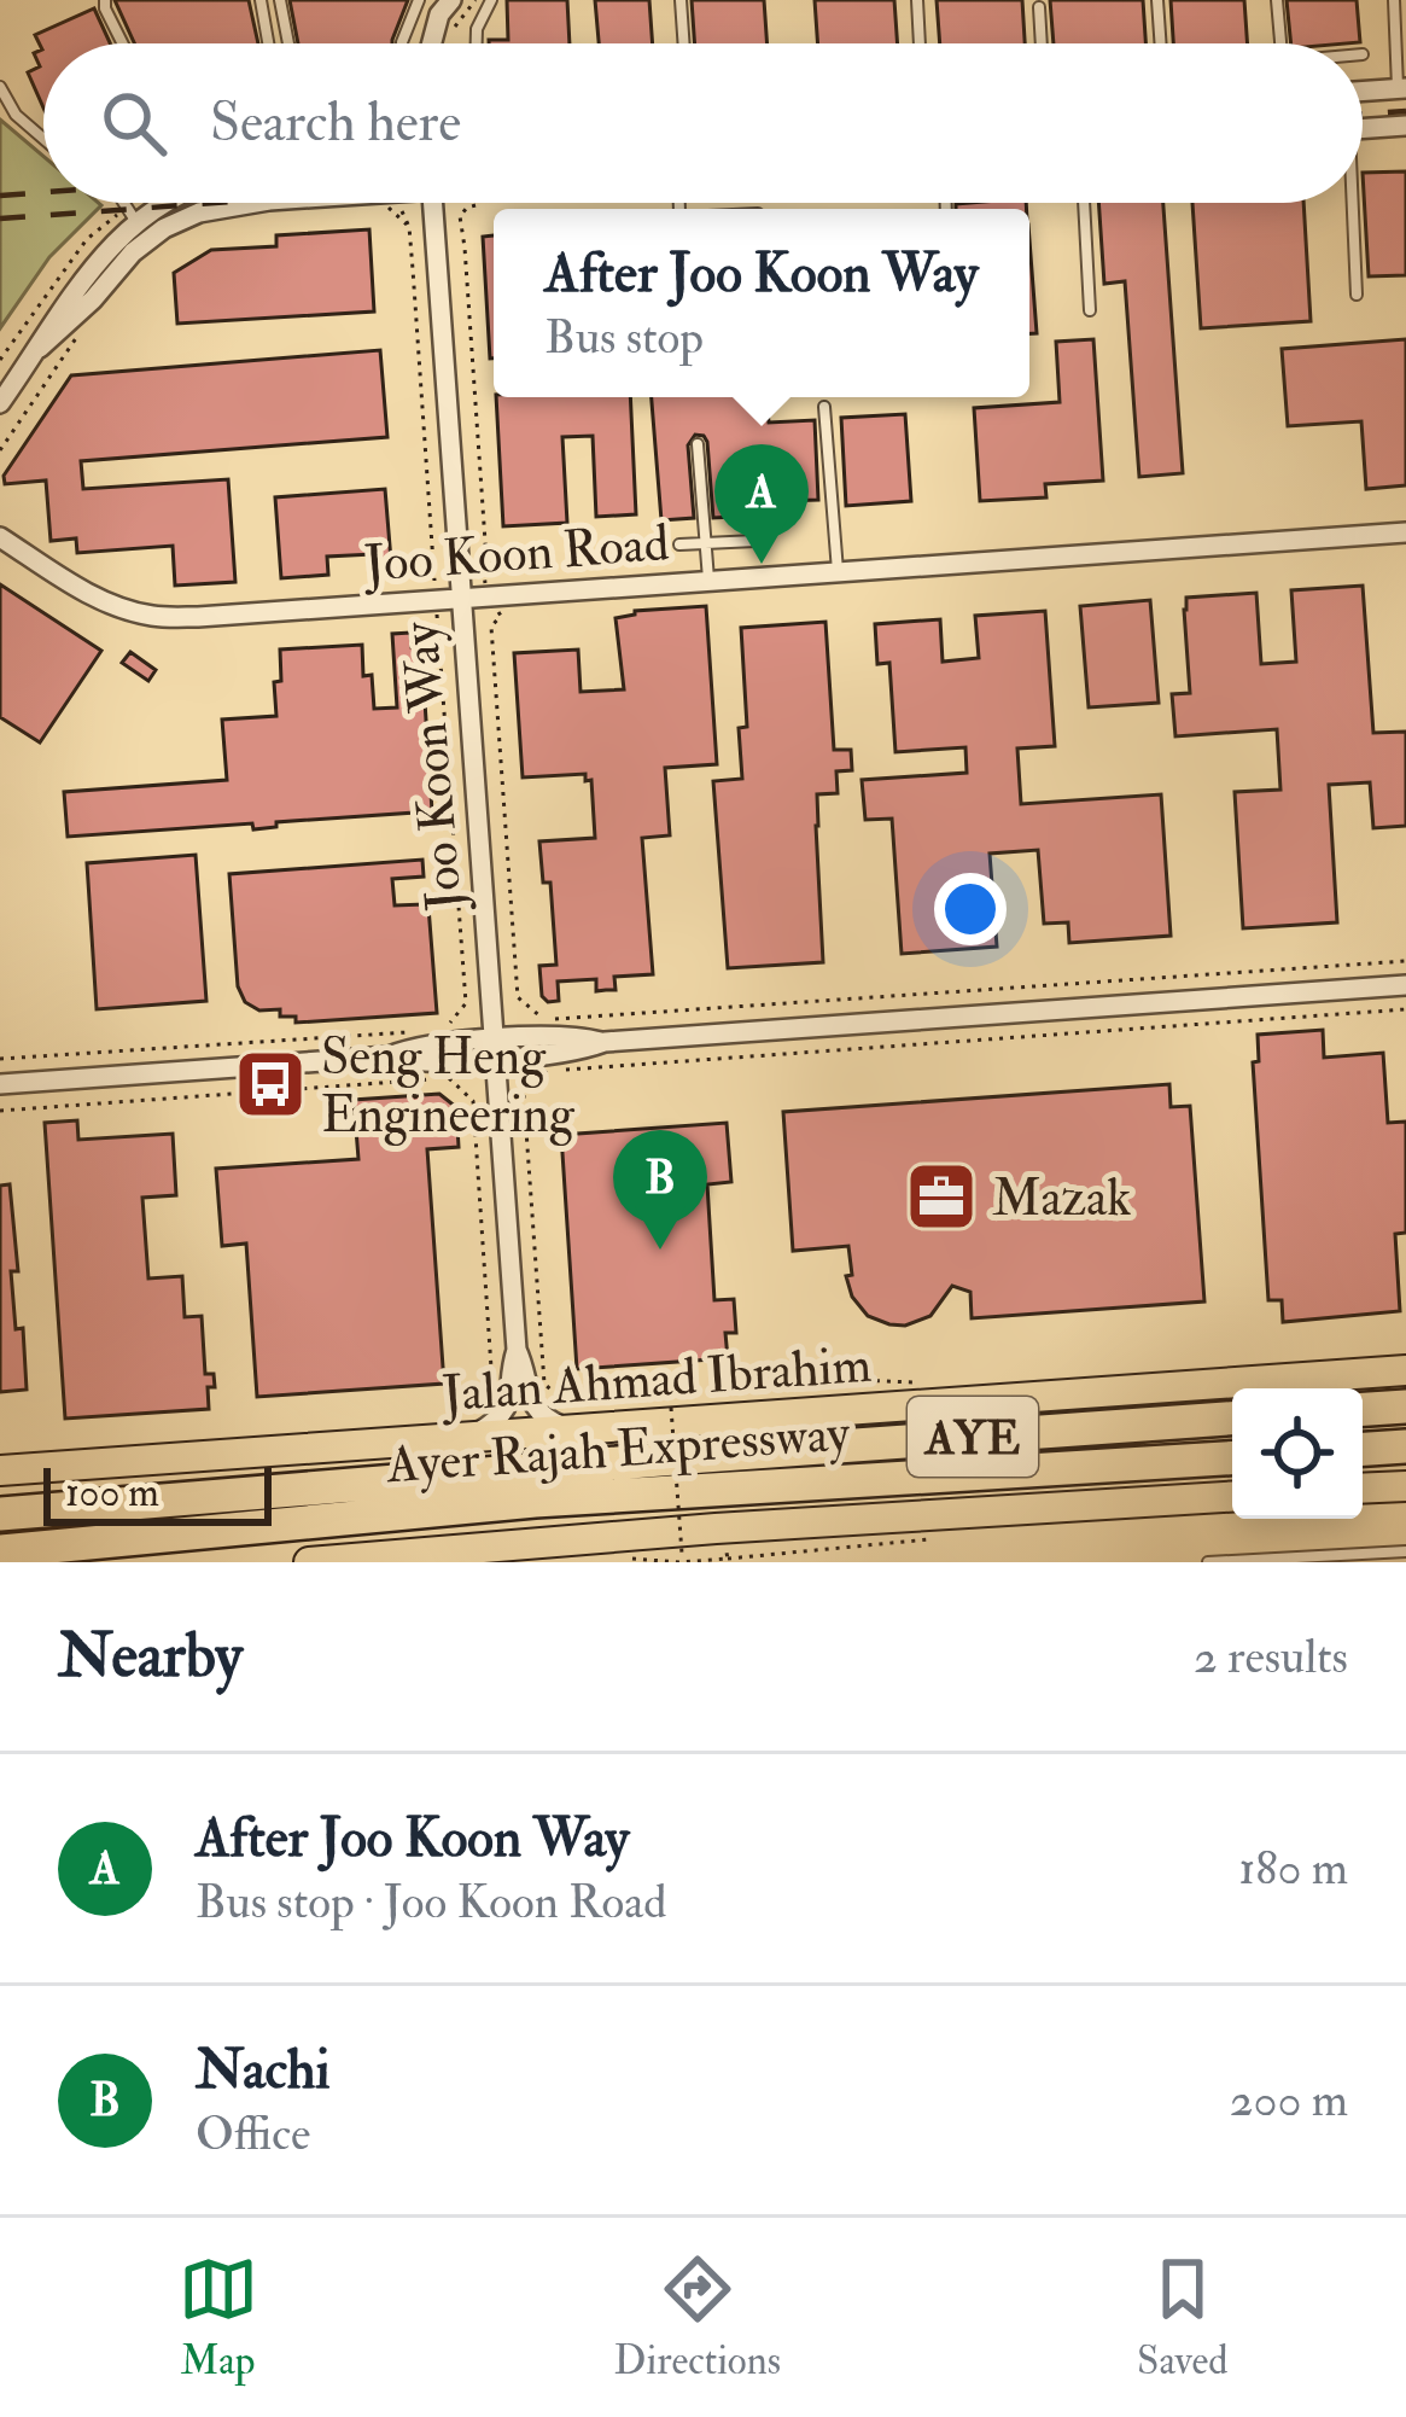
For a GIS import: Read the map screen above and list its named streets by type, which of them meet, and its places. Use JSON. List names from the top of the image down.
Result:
{
  "streets": {
    "highway": ["AYE", "Ayer Rajah Expressway"],
    "main road": ["Jalan Ahmad Ibrahim"],
    "street": ["Joo Koon Road", "Joo Koon Way"]
  },
  "crossings": [
    ["Joo Koon Road", "Joo Koon Way"],
    ["Joo Koon Way", "Jalan Ahmad Ibrahim"]
  ],
  "places": {
    "bus stop": ["Seng Heng Engineering"],
    "office": ["Mazak"]
  },
  "scale_bar": "100 m",
  "page": {
    "search": "Search here",
    "popup": ["After Joo Koon Way", "Bus stop"],
    "pins": ["A", "B"],
    "scale": "100 m",
    "heading": ["Nearby", "2 results"],
    "list": [
      {
        "mark": "A",
        "name": "After Joo Koon Way",
        "note": "Bus stop · Joo Koon Road",
        "value": "180 m"
      },
      {
        "mark": "B",
        "name": "Nachi",
        "note": "Office",
        "value": "200 m"
      }
    ],
    "nav": ["Map", "Directions", "Saved"]
  }
}
